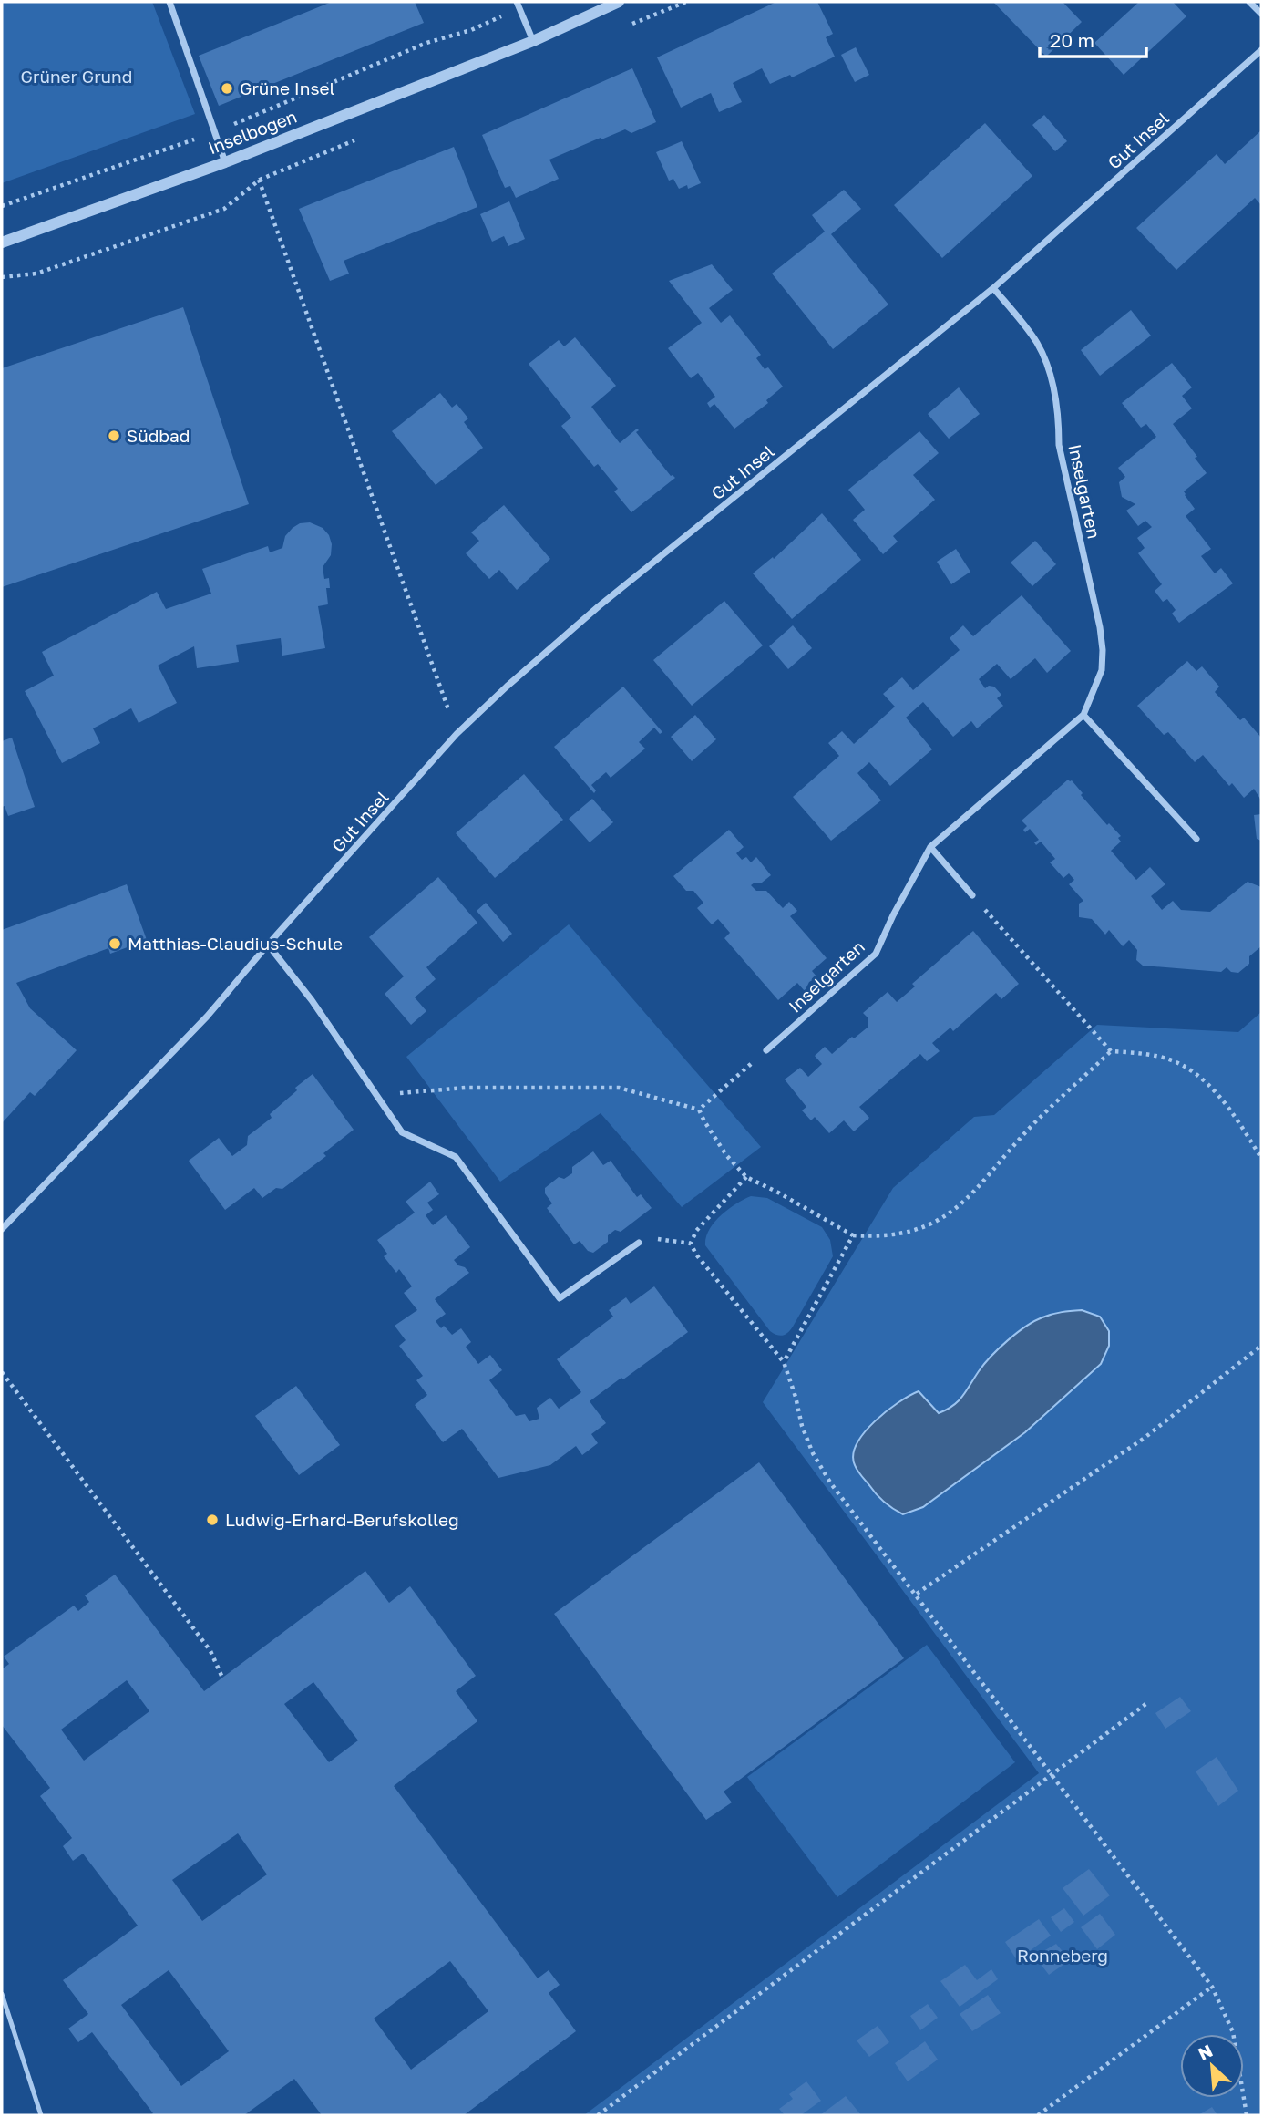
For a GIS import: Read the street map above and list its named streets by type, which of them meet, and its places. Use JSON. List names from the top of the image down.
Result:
{
  "streets": {
    "street": ["Inselbogen", "Gut Insel", "Inselgarten"]
  },
  "crossings": [
    ["Gut Insel", "Inselgarten"]
  ],
  "parks": ["Grüner Grund", "Ronneberg"],
  "places": [
    "Grüne Insel",
    "Südbad",
    "Matthias-Claudius-Schule",
    "Ludwig-Erhard-Berufskolleg"
  ],
  "scale_bar": "20 m",
  "north": "top left"
}
